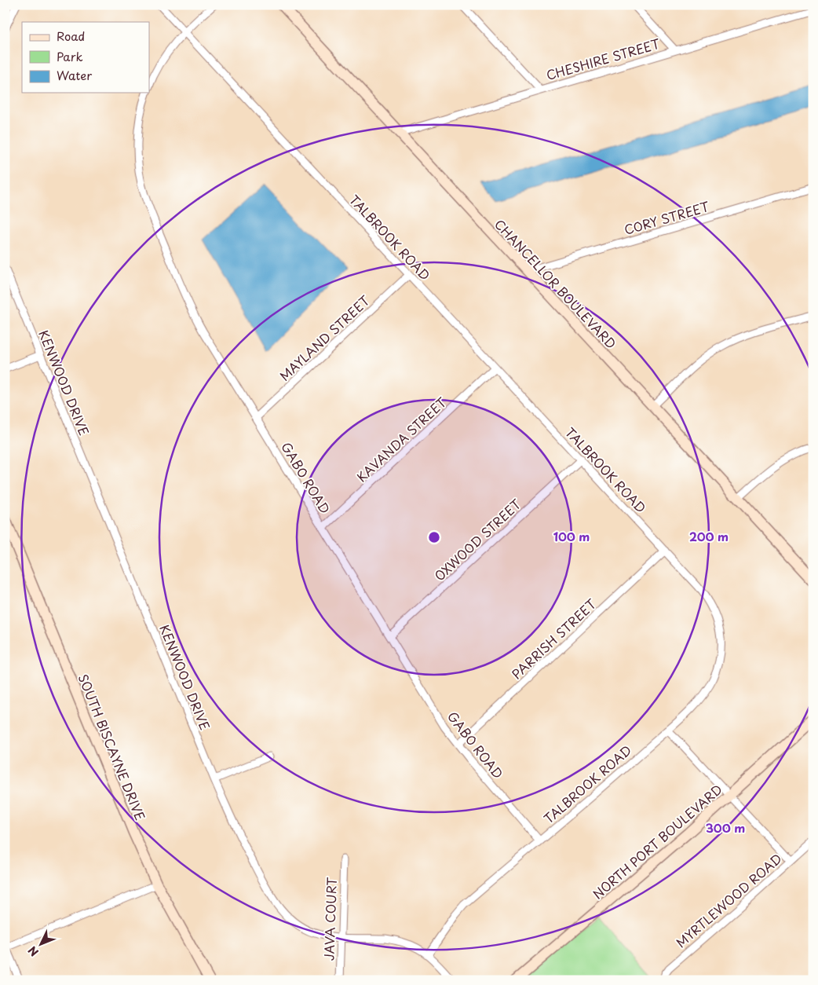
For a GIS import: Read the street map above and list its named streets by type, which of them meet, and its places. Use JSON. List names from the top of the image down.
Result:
{
  "streets": {
    "street": [
      "CHESHIRE STREET",
      "CORY STREET",
      "TALBROOK ROAD",
      "CHANCELLOR BOULEVARD",
      "MAYLAND STREET",
      "KENWOOD DRIVE",
      "KAVANDA STREET",
      "GABO ROAD",
      "OXWOOD STREET",
      "PARRISH STREET",
      "SOUTH BISCAYNE DRIVE",
      "NORTH PORT BOULEVARD",
      "MYRTLEWOOD ROAD",
      "JAVA COURT"
    ]
  },
  "crossings": [
    ["CHESHIRE STREET", "CHANCELLOR BOULEVARD"],
    ["CORY STREET", "CHANCELLOR BOULEVARD"],
    ["TALBROOK ROAD", "MAYLAND STREET"],
    ["TALBROOK ROAD", "KENWOOD DRIVE"],
    ["TALBROOK ROAD", "KAVANDA STREET"],
    ["TALBROOK ROAD", "GABO ROAD"],
    ["TALBROOK ROAD", "OXWOOD STREET"],
    ["TALBROOK ROAD", "PARRISH STREET"],
    ["MAYLAND STREET", "GABO ROAD"],
    ["KENWOOD DRIVE", "JAVA COURT"],
    ["KAVANDA STREET", "GABO ROAD"],
    ["GABO ROAD", "OXWOOD STREET"],
    ["GABO ROAD", "PARRISH STREET"]
  ],
  "legend": ["Road", "Park", "Water"],
  "north": "bottom left",
  "rings": ["100 m", "200 m", "300 m"]
}
